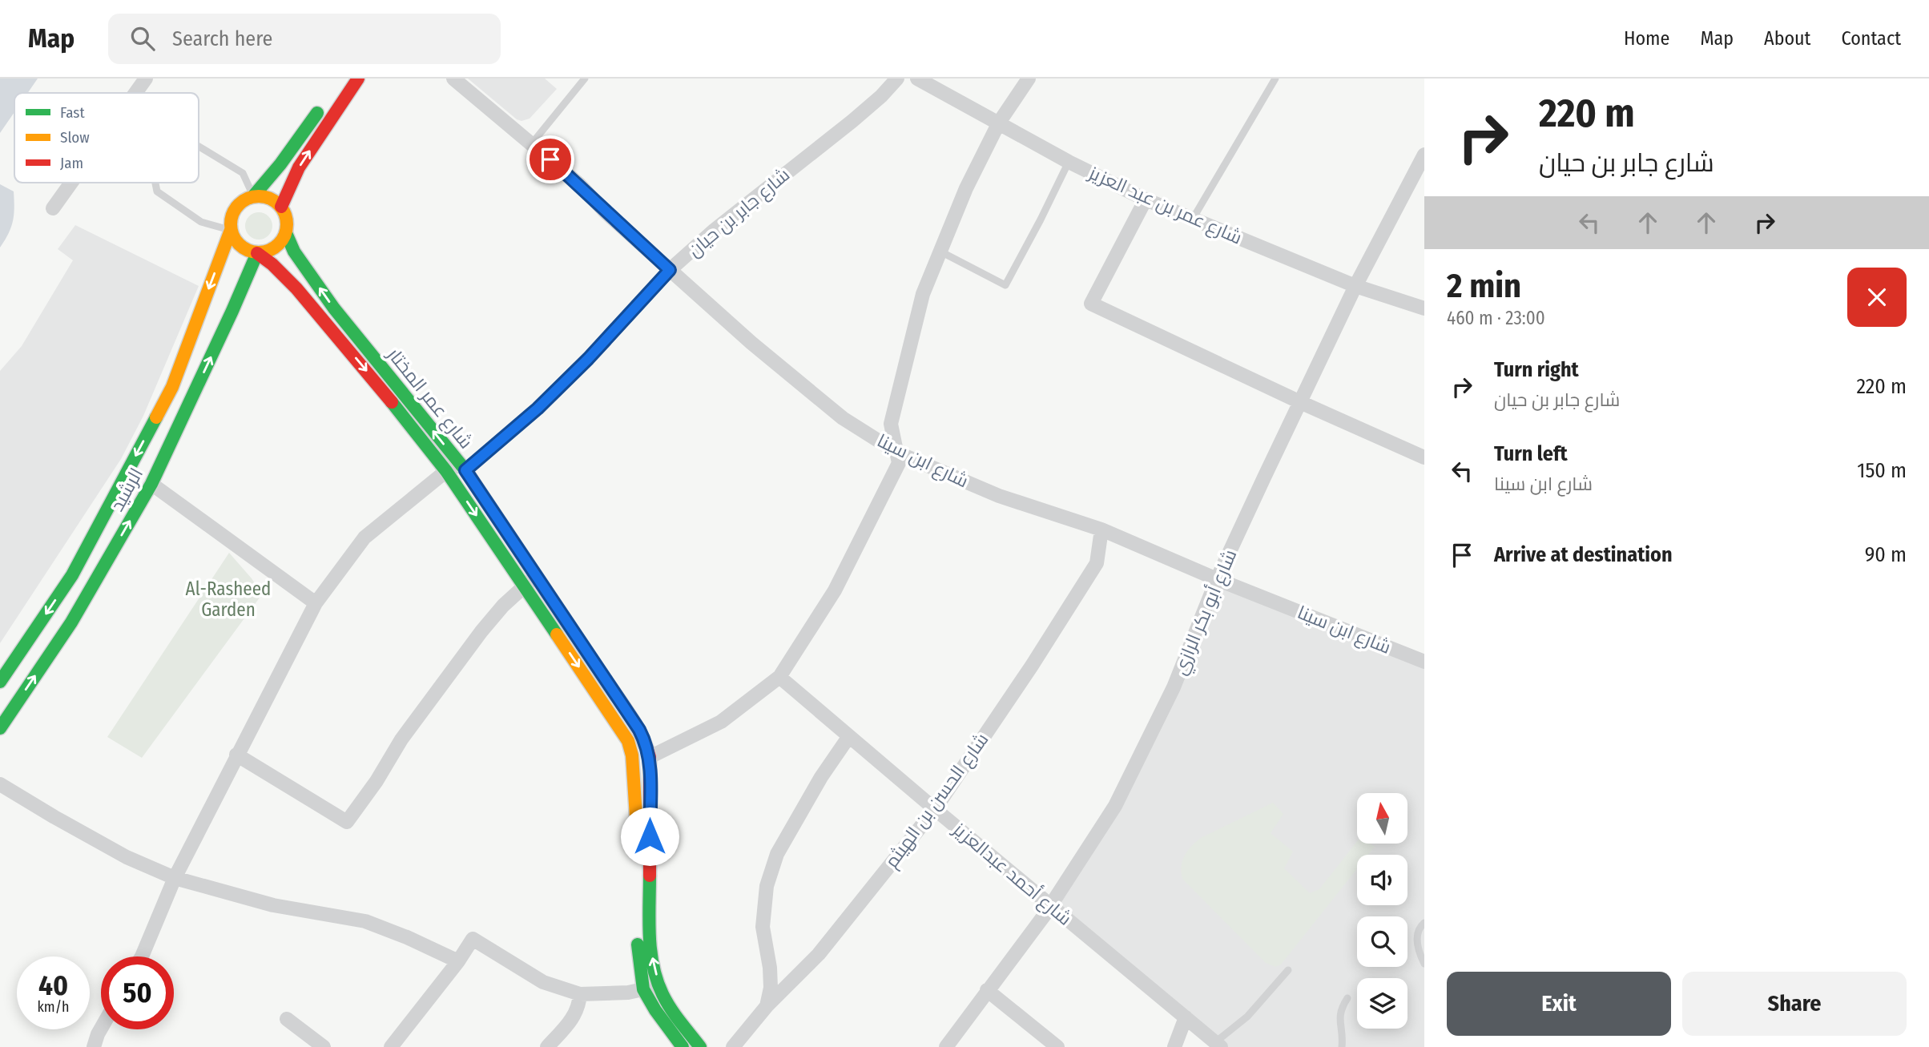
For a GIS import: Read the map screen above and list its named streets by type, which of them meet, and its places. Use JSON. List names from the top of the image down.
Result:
{
  "streets": {
    "main road": ["شارع عمر المختار", "الرشيد"],
    "street": [
      "شارع عمر بن عبد العزيز",
      "شارع جابر بن حيان",
      "شارع ابن سينا",
      "شارع أبو بكر الرازي",
      "شارع الحسن بن الهيثم",
      "شارع أحمد عبدالعزيز"
    ]
  },
  "crossings": [
    ["شارع عمر بن عبد العزيز", "شارع أبو بكر الرازي"],
    ["شارع جابر بن حيان", "شارع عمر المختار"],
    ["شارع جابر بن حيان", "شارع ابن سينا"],
    ["شارع عمر المختار", "الرشيد"],
    ["شارع ابن سينا", "شارع أبو بكر الرازي"],
    ["شارع ابن سينا", "شارع الحسن بن الهيثم"],
    ["شارع أبو بكر الرازي", "شارع أحمد عبدالعزيز"],
    ["شارع الحسن بن الهيثم", "شارع أحمد عبدالعزيز"]
  ],
  "parks": ["Al-Rasheed Garden"],
  "legend": ["Fast", "Slow", "Jam"],
  "north": "top",
  "page": {
    "header": "Map",
    "search": "Search here",
    "nav": [
      "Home",
      "Map",
      "About",
      "Contact"
    ],
    "turn": ["220 m", "شارع جابر بن حيان"],
    "heading": ["2 min", "460 m · 23:00"],
    "list": [
      {
        "name": "Turn right",
        "note": "شارع جابر بن حيان",
        "value": "220 m"
      },
      {
        "name": "Turn left",
        "note": "شارع ابن سينا",
        "value": "150 m"
      },
      {
        "name": "Arrive at destination",
        "value": "90 m"
      }
    ],
    "speed": "40 km/h",
    "limit": "50",
    "buttons": ["Exit", "Share"]
  }
}
